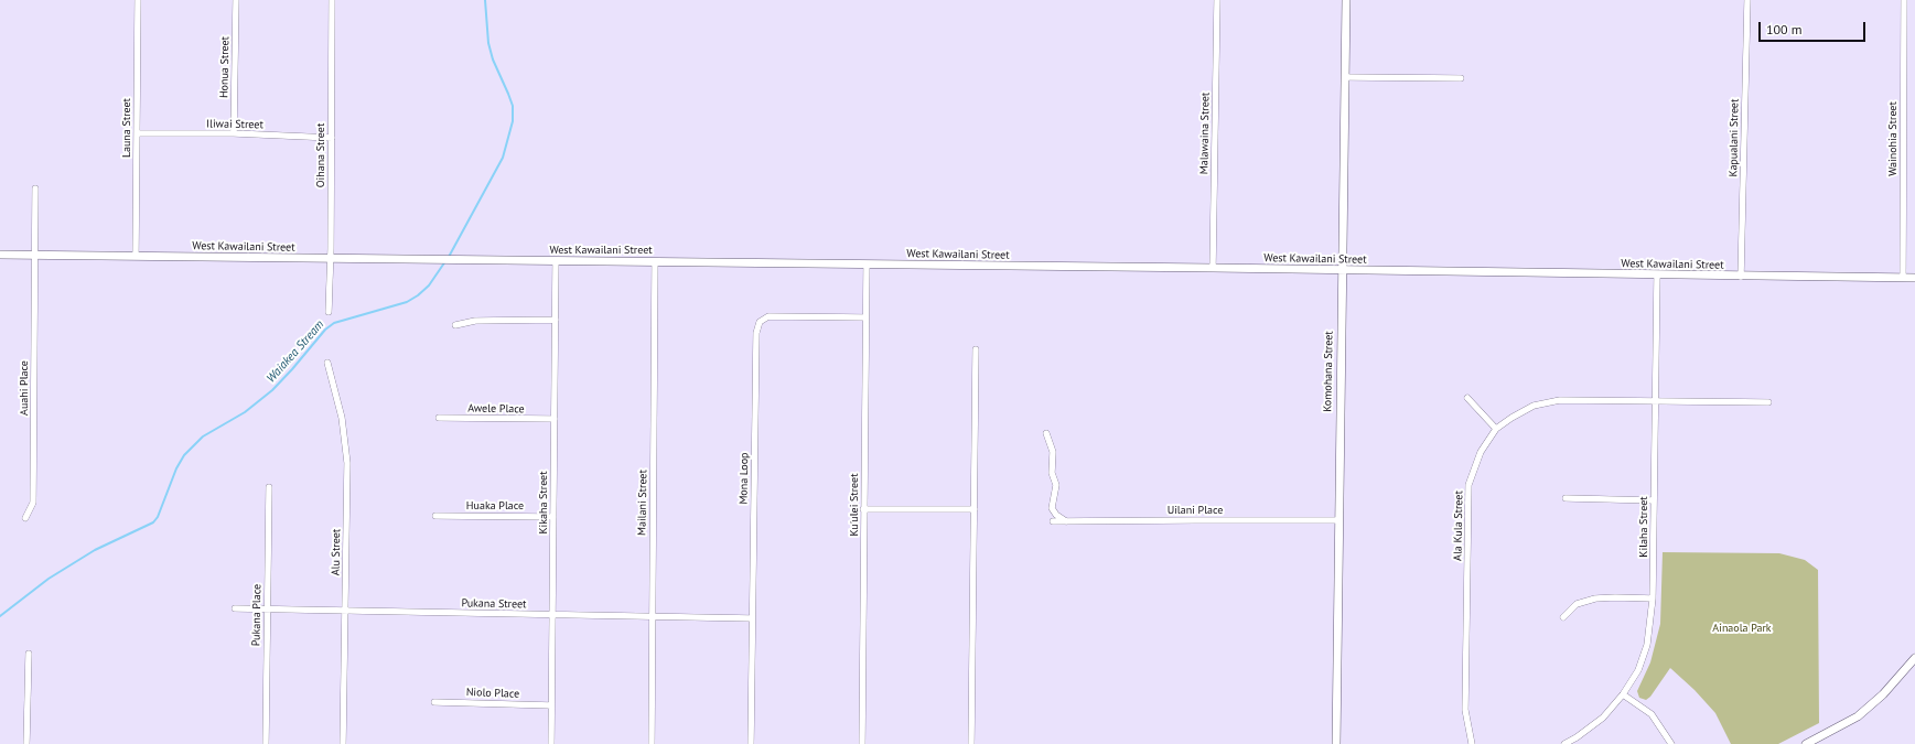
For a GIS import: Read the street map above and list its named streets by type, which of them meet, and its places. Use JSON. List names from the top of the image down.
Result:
{
  "streets": {
    "street": [
      "Honua Street",
      "Iliwai Street",
      "Launa Street",
      "Malawaina Street",
      "Kapualani Street",
      "Wainohia Street",
      "Oihana Street",
      "West Kawailani Street",
      "Komohana Street",
      "Auahi Place",
      "Awele Place",
      "Mona Loop",
      "Kikaha Street",
      "Mailani Street",
      "Ku'ulei Street",
      "Huaka Place",
      "Uilani Place",
      "Ala Kula Street",
      "Kilaha Street",
      "Alu Street",
      "Pukana Street",
      "Pukana Place",
      "Niolo Place"
    ]
  },
  "crossings": [
    ["Honua Street", "Iliwai Street"],
    ["Iliwai Street", "Launa Street"],
    ["Iliwai Street", "Oihana Street"],
    ["Launa Street", "West Kawailani Street"],
    ["Malawaina Street", "West Kawailani Street"],
    ["Kapualani Street", "West Kawailani Street"],
    ["Wainohia Street", "West Kawailani Street"],
    ["Oihana Street", "West Kawailani Street"],
    ["West Kawailani Street", "Komohana Street"],
    ["West Kawailani Street", "Auahi Place"],
    ["West Kawailani Street", "Kikaha Street"],
    ["West Kawailani Street", "Mailani Street"],
    ["West Kawailani Street", "Ku'ulei Street"],
    ["West Kawailani Street", "Kilaha Street"],
    ["Komohana Street", "Uilani Place"],
    ["Awele Place", "Kikaha Street"],
    ["Mona Loop", "Ku'ulei Street"],
    ["Mona Loop", "Pukana Street"],
    ["Kikaha Street", "Huaka Place"],
    ["Kikaha Street", "Pukana Street"],
    ["Kikaha Street", "Niolo Place"],
    ["Mailani Street", "Pukana Street"],
    ["Ala Kula Street", "Kilaha Street"],
    ["Alu Street", "Pukana Street"],
    ["Pukana Street", "Pukana Place"]
  ],
  "water": ["Waiakea Stream"],
  "parks": ["Ainaola Park"],
  "scale_bar": "100 m"
}
